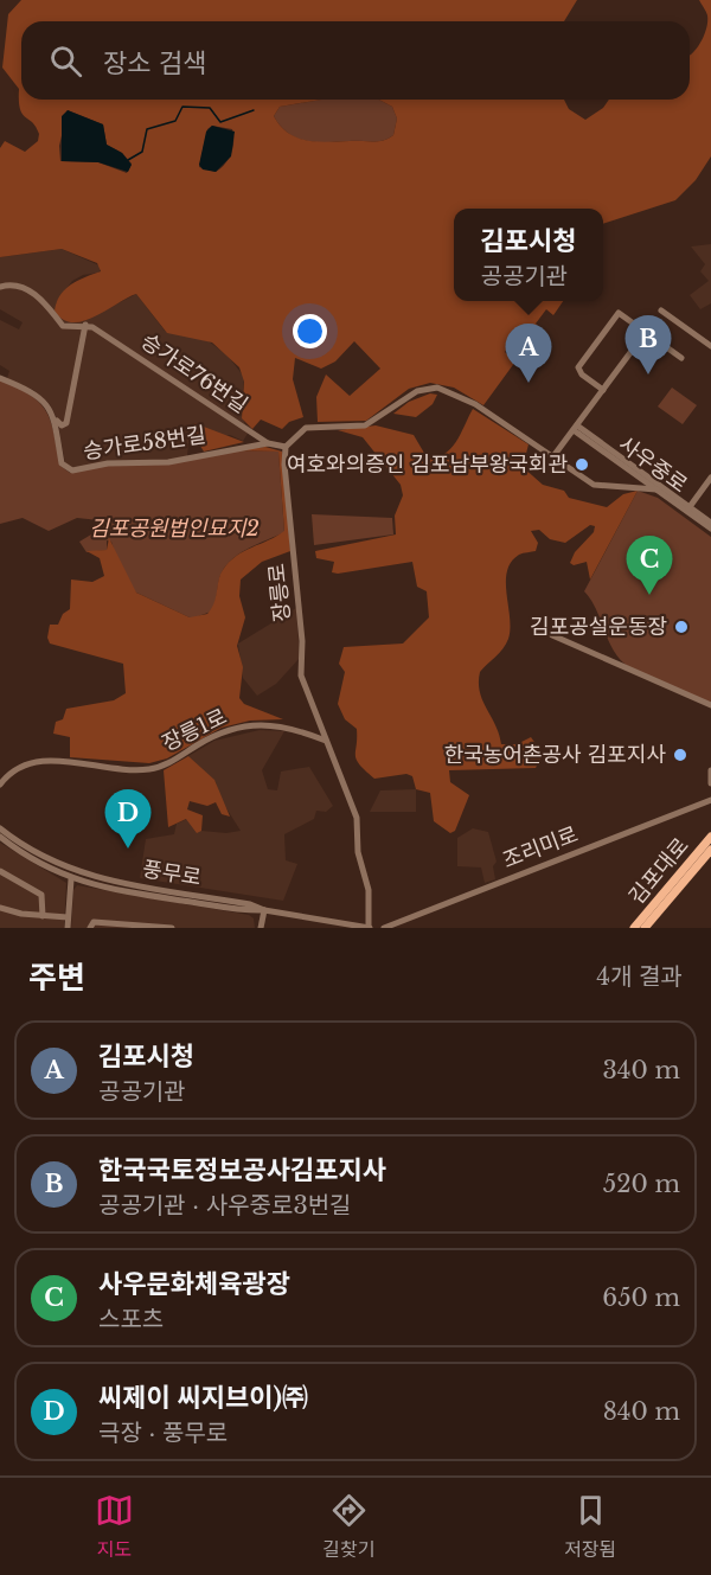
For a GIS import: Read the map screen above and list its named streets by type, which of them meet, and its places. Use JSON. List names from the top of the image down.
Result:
{
  "streets": {
    "main road": ["김포대로"],
    "street": [
      "승가로76번길",
      "승가로58번길",
      "사우중로",
      "장릉로",
      "장릉1로",
      "조리미로",
      "풍무로"
    ]
  },
  "crossings": [
    ["승가로76번길", "승가로58번길"],
    ["승가로76번길", "장릉로"],
    ["장릉로", "장릉1로"],
    ["장릉로", "풍무로"]
  ],
  "parks": ["김포공원법인묘지2"],
  "places": ["여호와의증인 김포남부왕국회관", "김포공설운동장", "한국농어촌공사 김포지사"],
  "page": {
    "search": "장소 검색",
    "popup": ["김포시청", "공공기관"],
    "pins": [
      "B",
      "A",
      "C",
      "D"
    ],
    "heading": ["주변", "4개 결과"],
    "list": [
      {
        "mark": "A",
        "name": "김포시청",
        "note": "공공기관",
        "value": "340 m"
      },
      {
        "mark": "B",
        "name": "한국국토정보공사김포지사",
        "note": "공공기관 · 사우중로3번길",
        "value": "520 m"
      },
      {
        "mark": "C",
        "name": "사우문화체육광장",
        "note": "스포츠",
        "value": "650 m"
      },
      {
        "mark": "D",
        "name": "씨제이 씨지브이)㈜",
        "note": "극장 · 풍무로",
        "value": "840 m"
      }
    ],
    "nav": ["지도", "길찾기", "저장됨"]
  }
}
